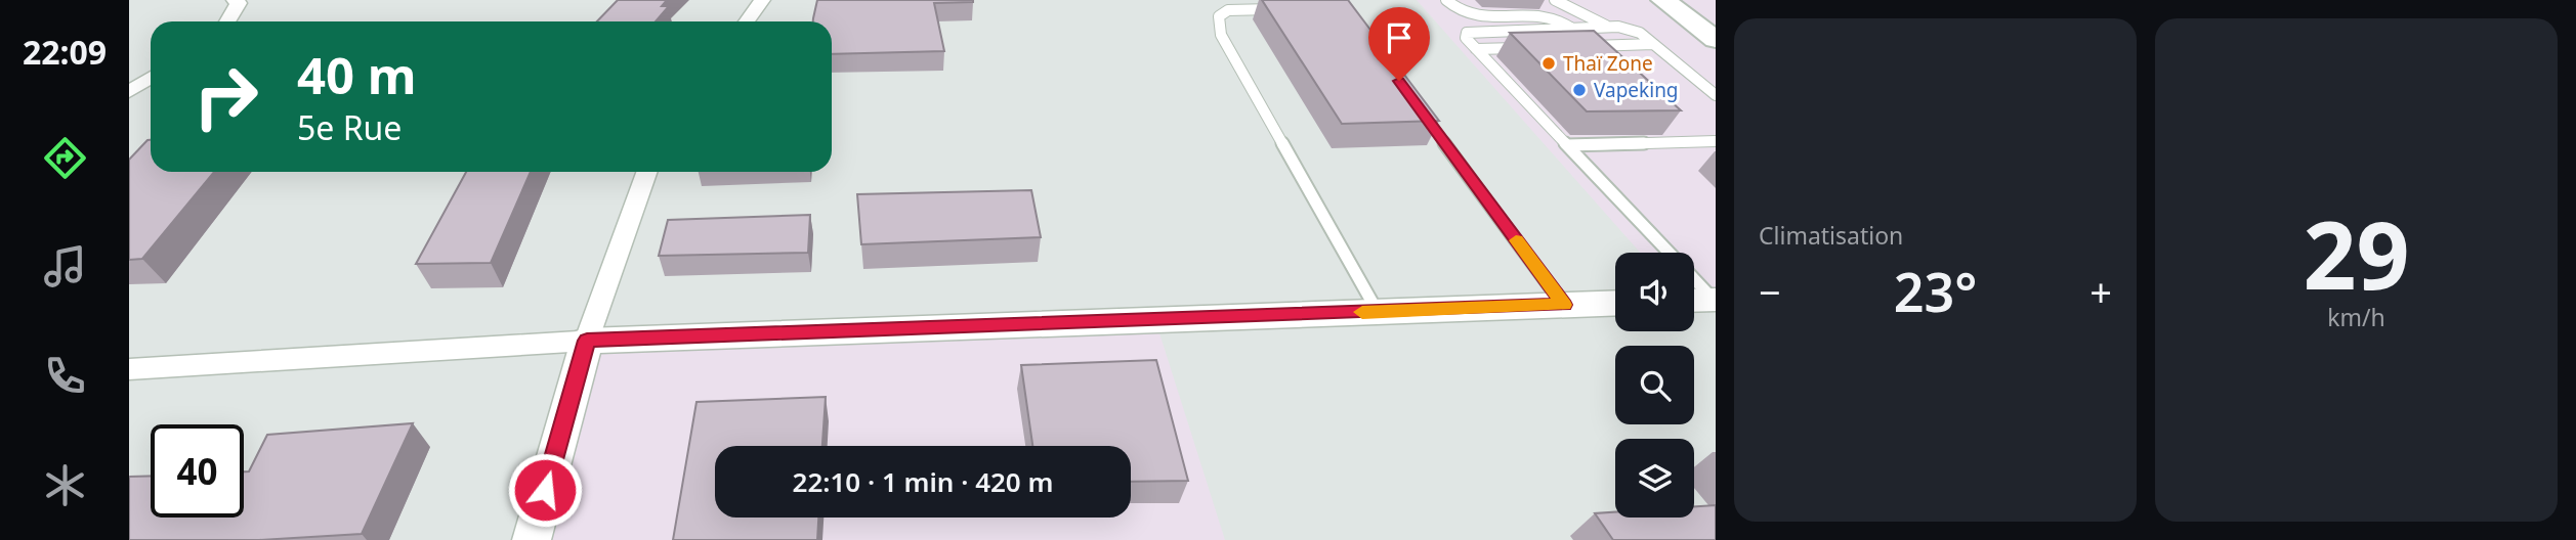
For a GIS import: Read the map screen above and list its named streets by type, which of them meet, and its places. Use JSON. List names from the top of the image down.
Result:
{
  "places": ["Thaï Zone", "Vapeking"],
  "page": {
    "tabs": "22:09",
    "tile": [
      "Climatisation",
      ["29", "km/h"]
    ],
    "turn": ["40 m", "5e Rue"],
    "heat": ["−", "23°", "+"],
    "limit": "40",
    "trip": "22:10 · 1 min · 420 m"
  }
}
